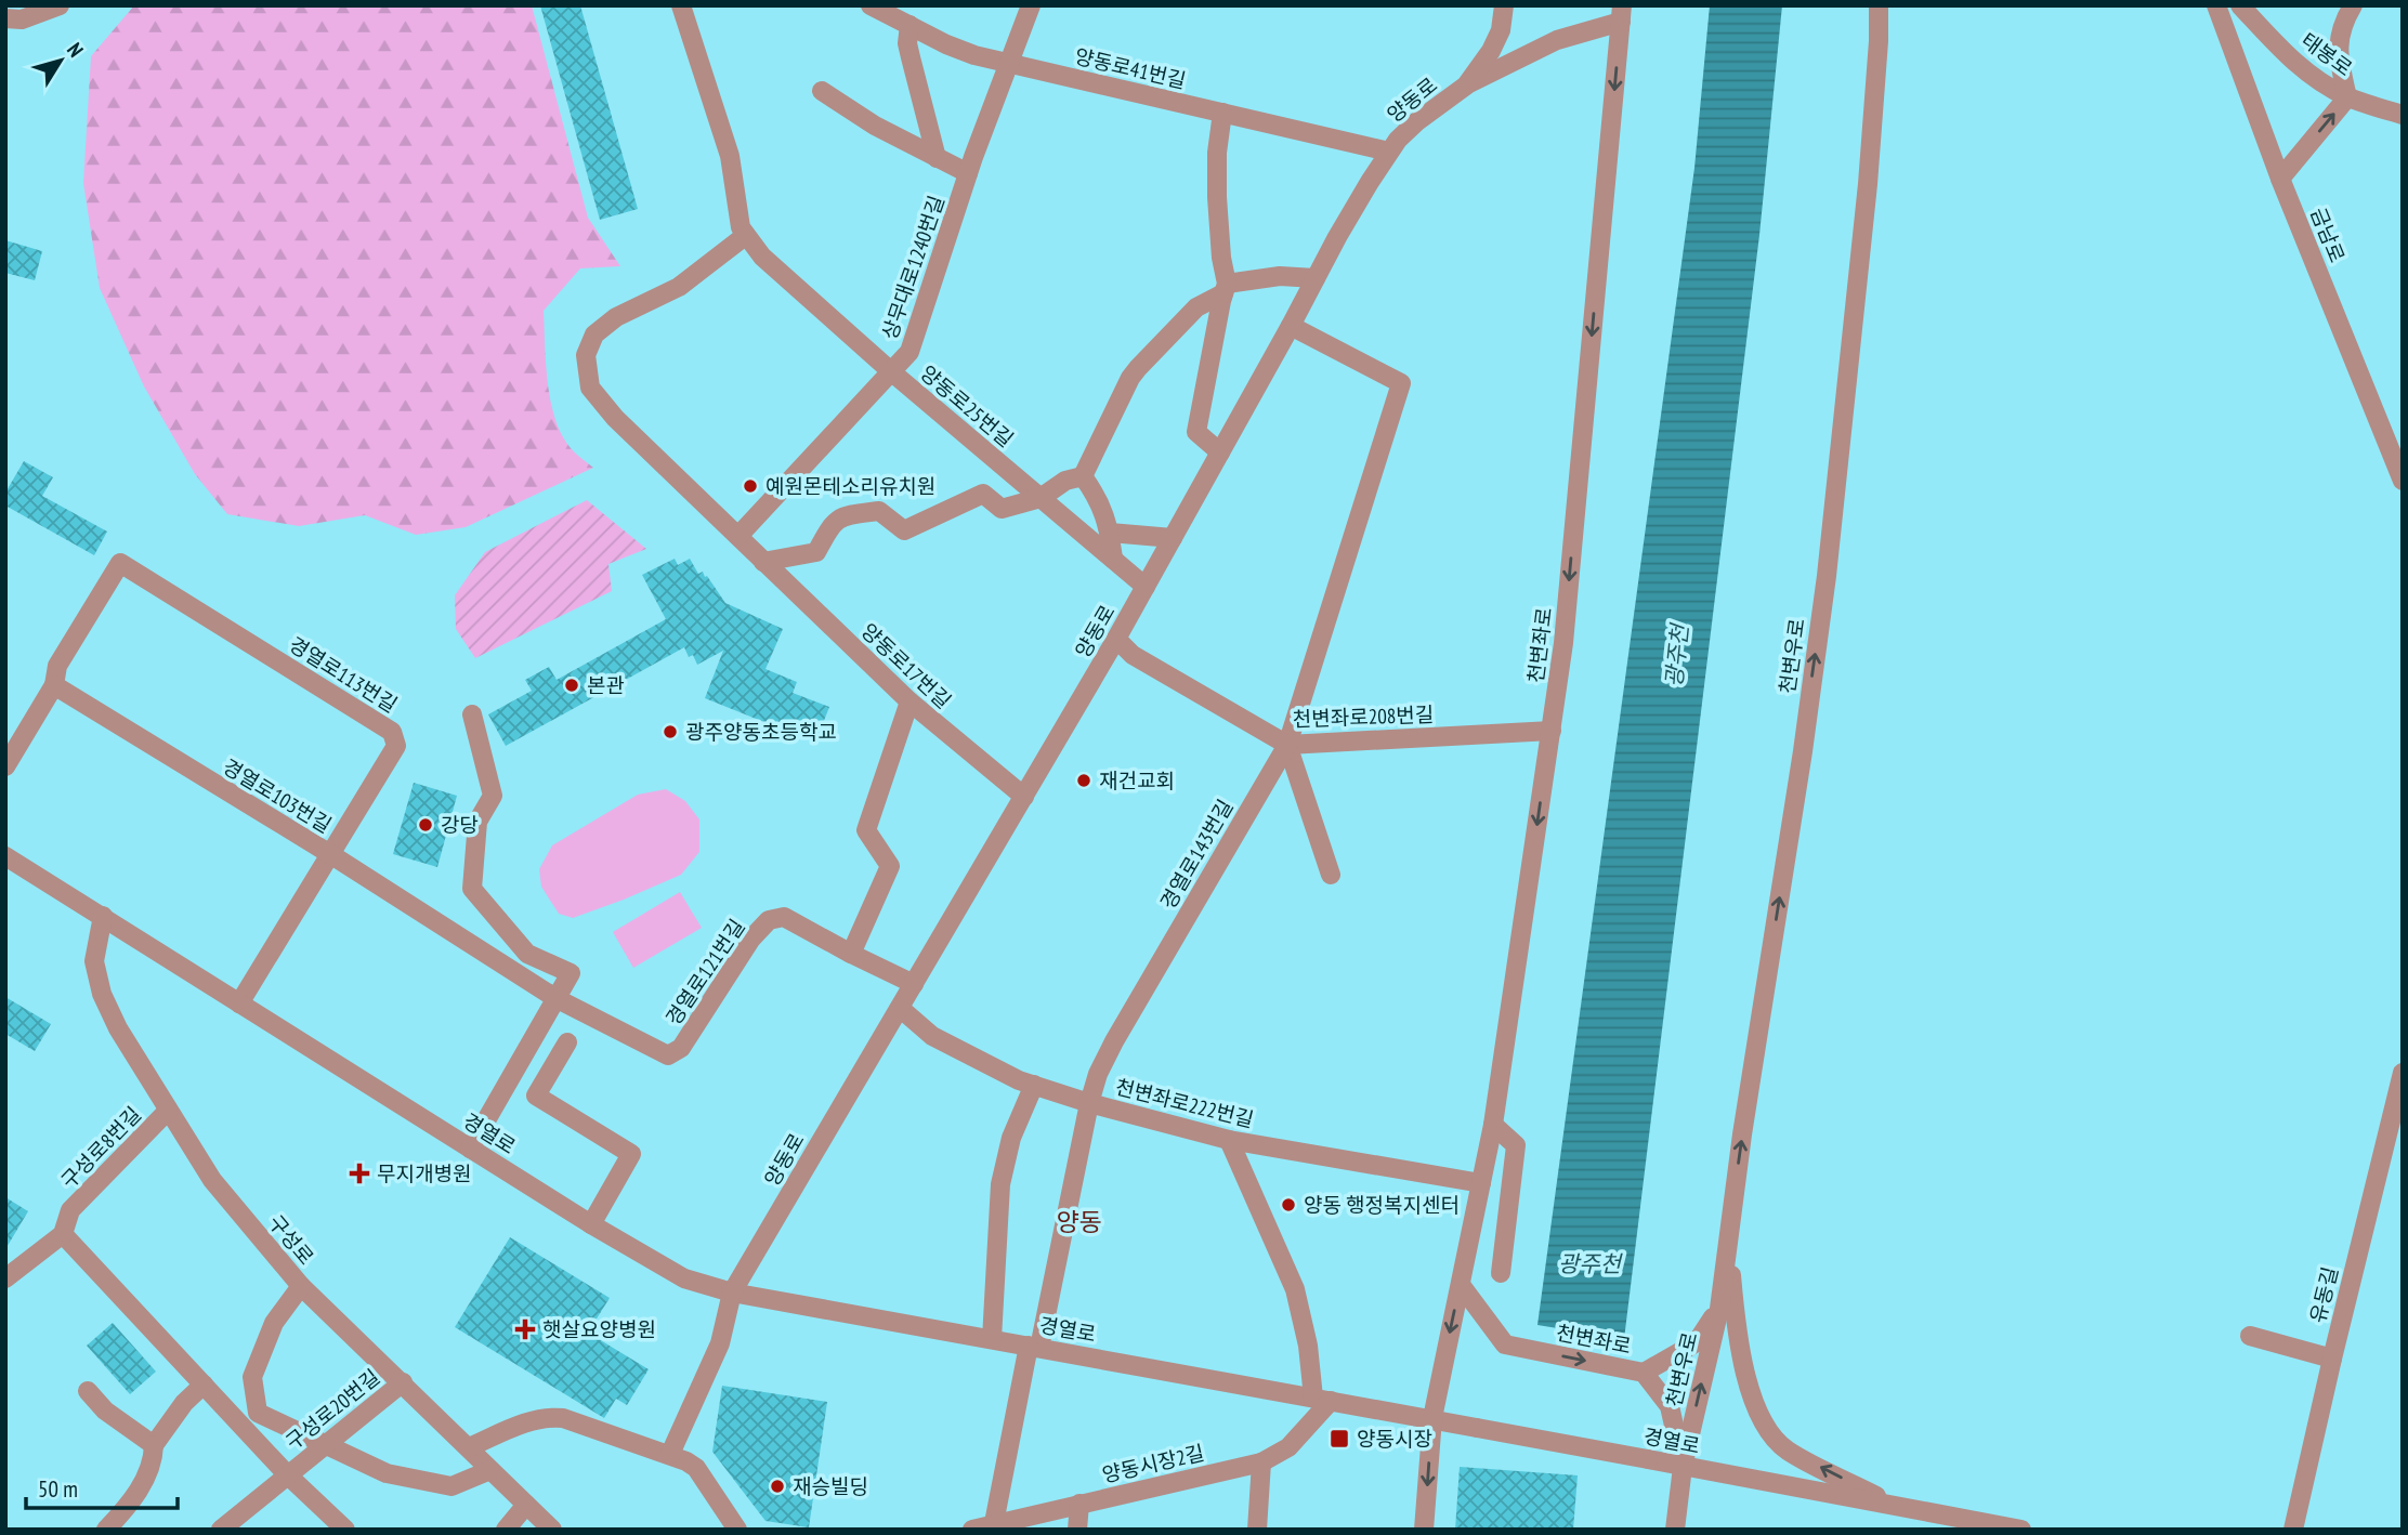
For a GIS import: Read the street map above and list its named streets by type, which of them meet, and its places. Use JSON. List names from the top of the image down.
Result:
{
  "streets": {
    "street": [
      "태봉로",
      "양동로41번길",
      "양동로",
      "금남로",
      "상무대로1240번길",
      "양동로25번길",
      "천변좌로",
      "천변우로",
      "양동로17번길",
      "경열로113번길",
      "천변좌로208번길",
      "경열로103번길",
      "경열로143번길",
      "경열로121번길",
      "천변좌로222번길",
      "경열로",
      "구성로8번길",
      "구성로",
      "유동길",
      "구성로20번길",
      "양동시장2길"
    ]
  },
  "crossings": [
    ["양동로41번길", "양동로"],
    ["양동로41번길", "상무대로1240번길"],
    ["양동로", "양동로25번길"],
    ["양동로", "양동로17번길"],
    ["양동로", "천변좌로208번길"],
    ["양동로", "경열로143번길"],
    ["양동로", "천변좌로222번길"],
    ["양동로", "경열로"],
    ["상무대로1240번길", "양동로25번길"],
    ["상무대로1240번길", "양동로17번길"],
    ["양동로25번길", "양동로17번길"],
    ["천변좌로", "천변우로"],
    ["천변좌로", "천변좌로208번길"],
    ["천변좌로", "천변좌로222번길"],
    ["천변좌로", "경열로"],
    ["천변우로", "경열로"],
    ["경열로113번길", "경열로103번길"],
    ["경열로113번길", "경열로"],
    ["천변좌로208번길", "경열로143번길"],
    ["경열로103번길", "경열로121번길"],
    ["경열로143번길", "천변좌로222번길"],
    ["경열로143번길", "경열로"],
    ["경열로", "구성로"],
    ["구성로8번길", "구성로"],
    ["구성로", "구성로20번길"]
  ],
  "one_way": ["천변좌로", "천변우로"],
  "districts": ["양동"],
  "water": ["광주천"],
  "places": {
    "other": [
      "예원몬테소리유치원",
      "본관",
      "광주양동초등학교",
      "재건교회",
      "강당",
      "양동 행정복지센터",
      "재승빌딩"
    ],
    "health": ["무지개병원", "햇살요양병원"],
    "transit": ["양동시장"]
  },
  "scale_bar": "50 m",
  "north": "top right"
}
